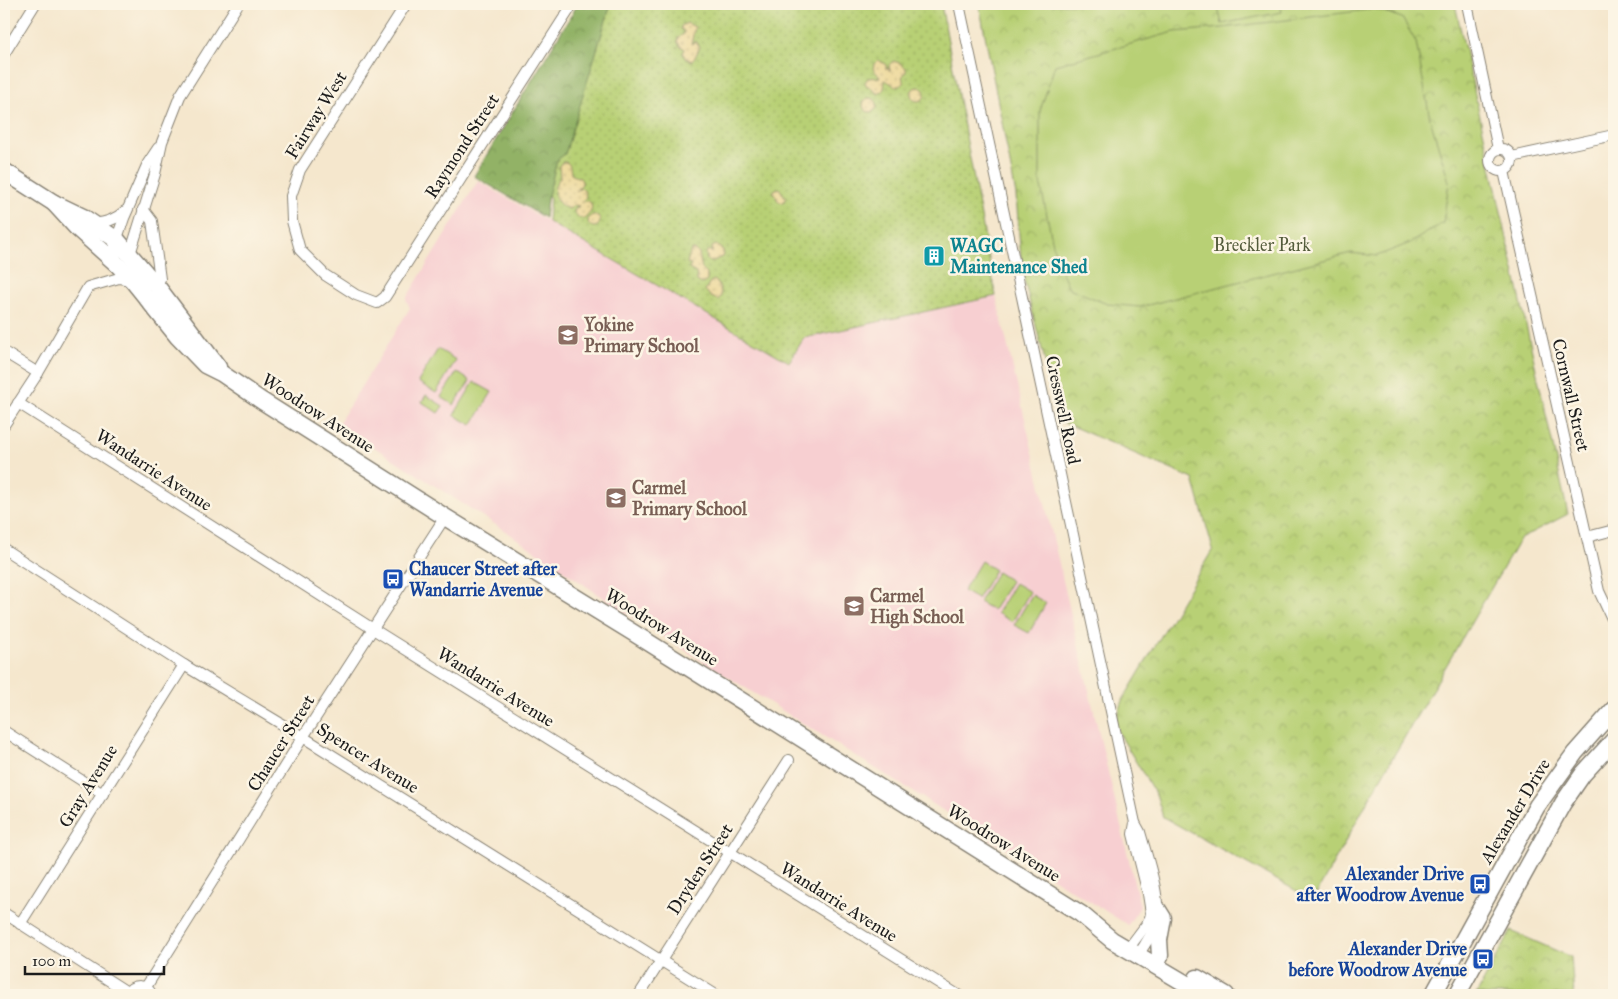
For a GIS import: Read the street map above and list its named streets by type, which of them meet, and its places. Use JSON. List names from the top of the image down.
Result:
{
  "streets": {
    "main road": ["Woodrow Avenue", "Alexander Drive"],
    "street": [
      "Fairway West",
      "Raymond Street",
      "Cornwall Street",
      "Cresswell Road",
      "Wandarrie Avenue",
      "Chaucer Street",
      "Spencer Avenue",
      "Gray Avenue",
      "Dryden Street"
    ]
  },
  "crossings": [
    ["Fairway West", "Raymond Street"],
    ["Cresswell Road", "Woodrow Avenue"],
    ["Woodrow Avenue", "Chaucer Street"],
    ["Wandarrie Avenue", "Chaucer Street"],
    ["Wandarrie Avenue", "Dryden Street"],
    ["Chaucer Street", "Spencer Avenue"],
    ["Spencer Avenue", "Gray Avenue"],
    ["Spencer Avenue", "Dryden Street"]
  ],
  "parks": ["Breckler Park"],
  "places": {
    "building": ["WAGC Maintenance Shed"],
    "school or university": ["Yokine Primary School", "Carmel Primary School", "Carmel High School"],
    "bus stop": ["Chaucer Street after Wandarrie Avenue", "Alexander Drive after Woodrow Avenue", "Alexander Drive before Woodrow Avenue"]
  },
  "scale_bar": "100 m"
}
